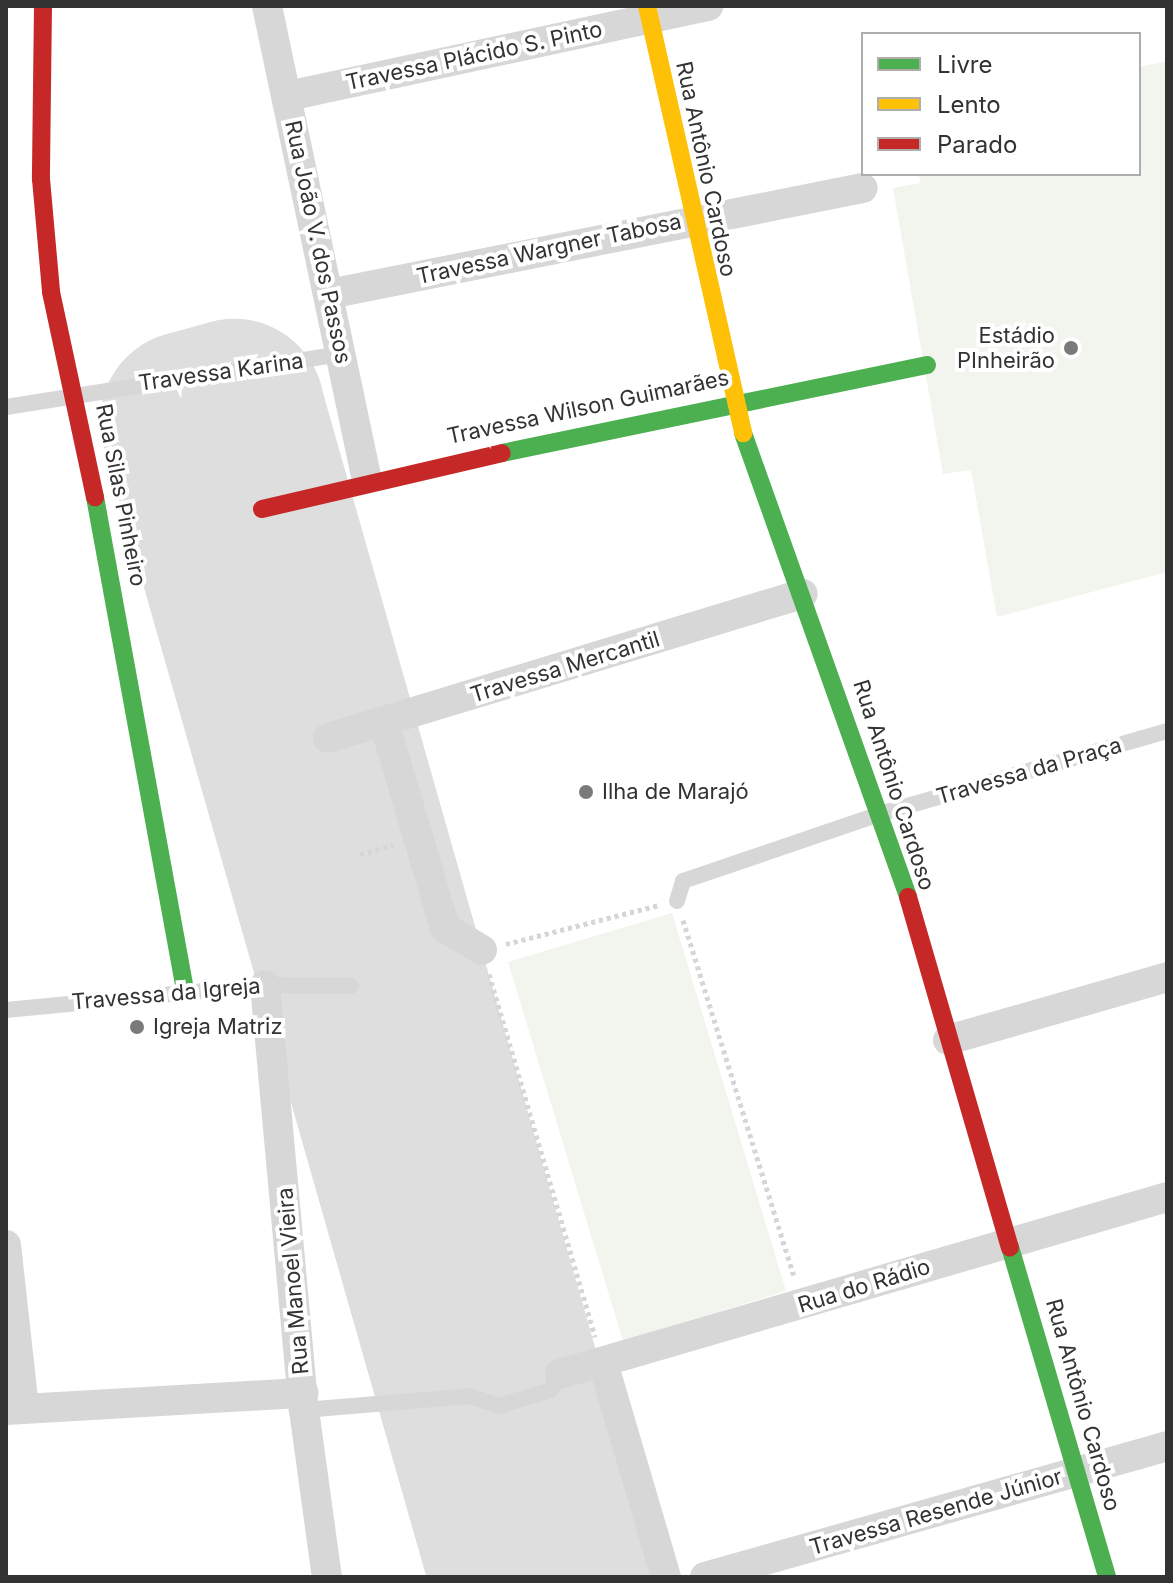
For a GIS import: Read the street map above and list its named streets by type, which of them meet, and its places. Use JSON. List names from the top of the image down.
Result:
{
  "streets": {
    "street": [
      "Travessa Plácido S. Pinto",
      "Rua Antônio Cardoso",
      "Rua João V. dos Passos",
      "Travessa Wargner Tabosa",
      "Travessa Wilson Guimarães",
      "Rua Silas Pinheiro",
      "Travessa Mercantil",
      "Rua Manoel Vieira",
      "Rua do Rádio",
      "Travessa Resende Júnior"
    ],
    "lane": ["Travessa Karina", "Travessa da Praça", "Travessa da Igreja"]
  },
  "crossings": [
    ["Travessa Plácido S. Pinto", "Rua Antônio Cardoso"],
    ["Travessa Plácido S. Pinto", "Rua João V. dos Passos"],
    ["Rua Antônio Cardoso", "Travessa Wargner Tabosa"],
    ["Rua Antônio Cardoso", "Travessa Wilson Guimarães"],
    ["Rua Antônio Cardoso", "Travessa Mercantil"],
    ["Rua Antônio Cardoso", "Travessa da Praça"],
    ["Rua Antônio Cardoso", "Rua do Rádio"],
    ["Rua Antônio Cardoso", "Travessa Resende Júnior"],
    ["Rua João V. dos Passos", "Travessa Wargner Tabosa"],
    ["Rua João V. dos Passos", "Travessa Karina"],
    ["Rua João V. dos Passos", "Travessa Wilson Guimarães"],
    ["Travessa Karina", "Rua Silas Pinheiro"],
    ["Rua Silas Pinheiro", "Travessa da Igreja"],
    ["Travessa da Igreja", "Rua Manoel Vieira"]
  ],
  "places": ["Estádio PInheirão", "Ilha de Marajó", "Igreja Matriz"],
  "legend": ["Livre", "Lento", "Parado"]
}
